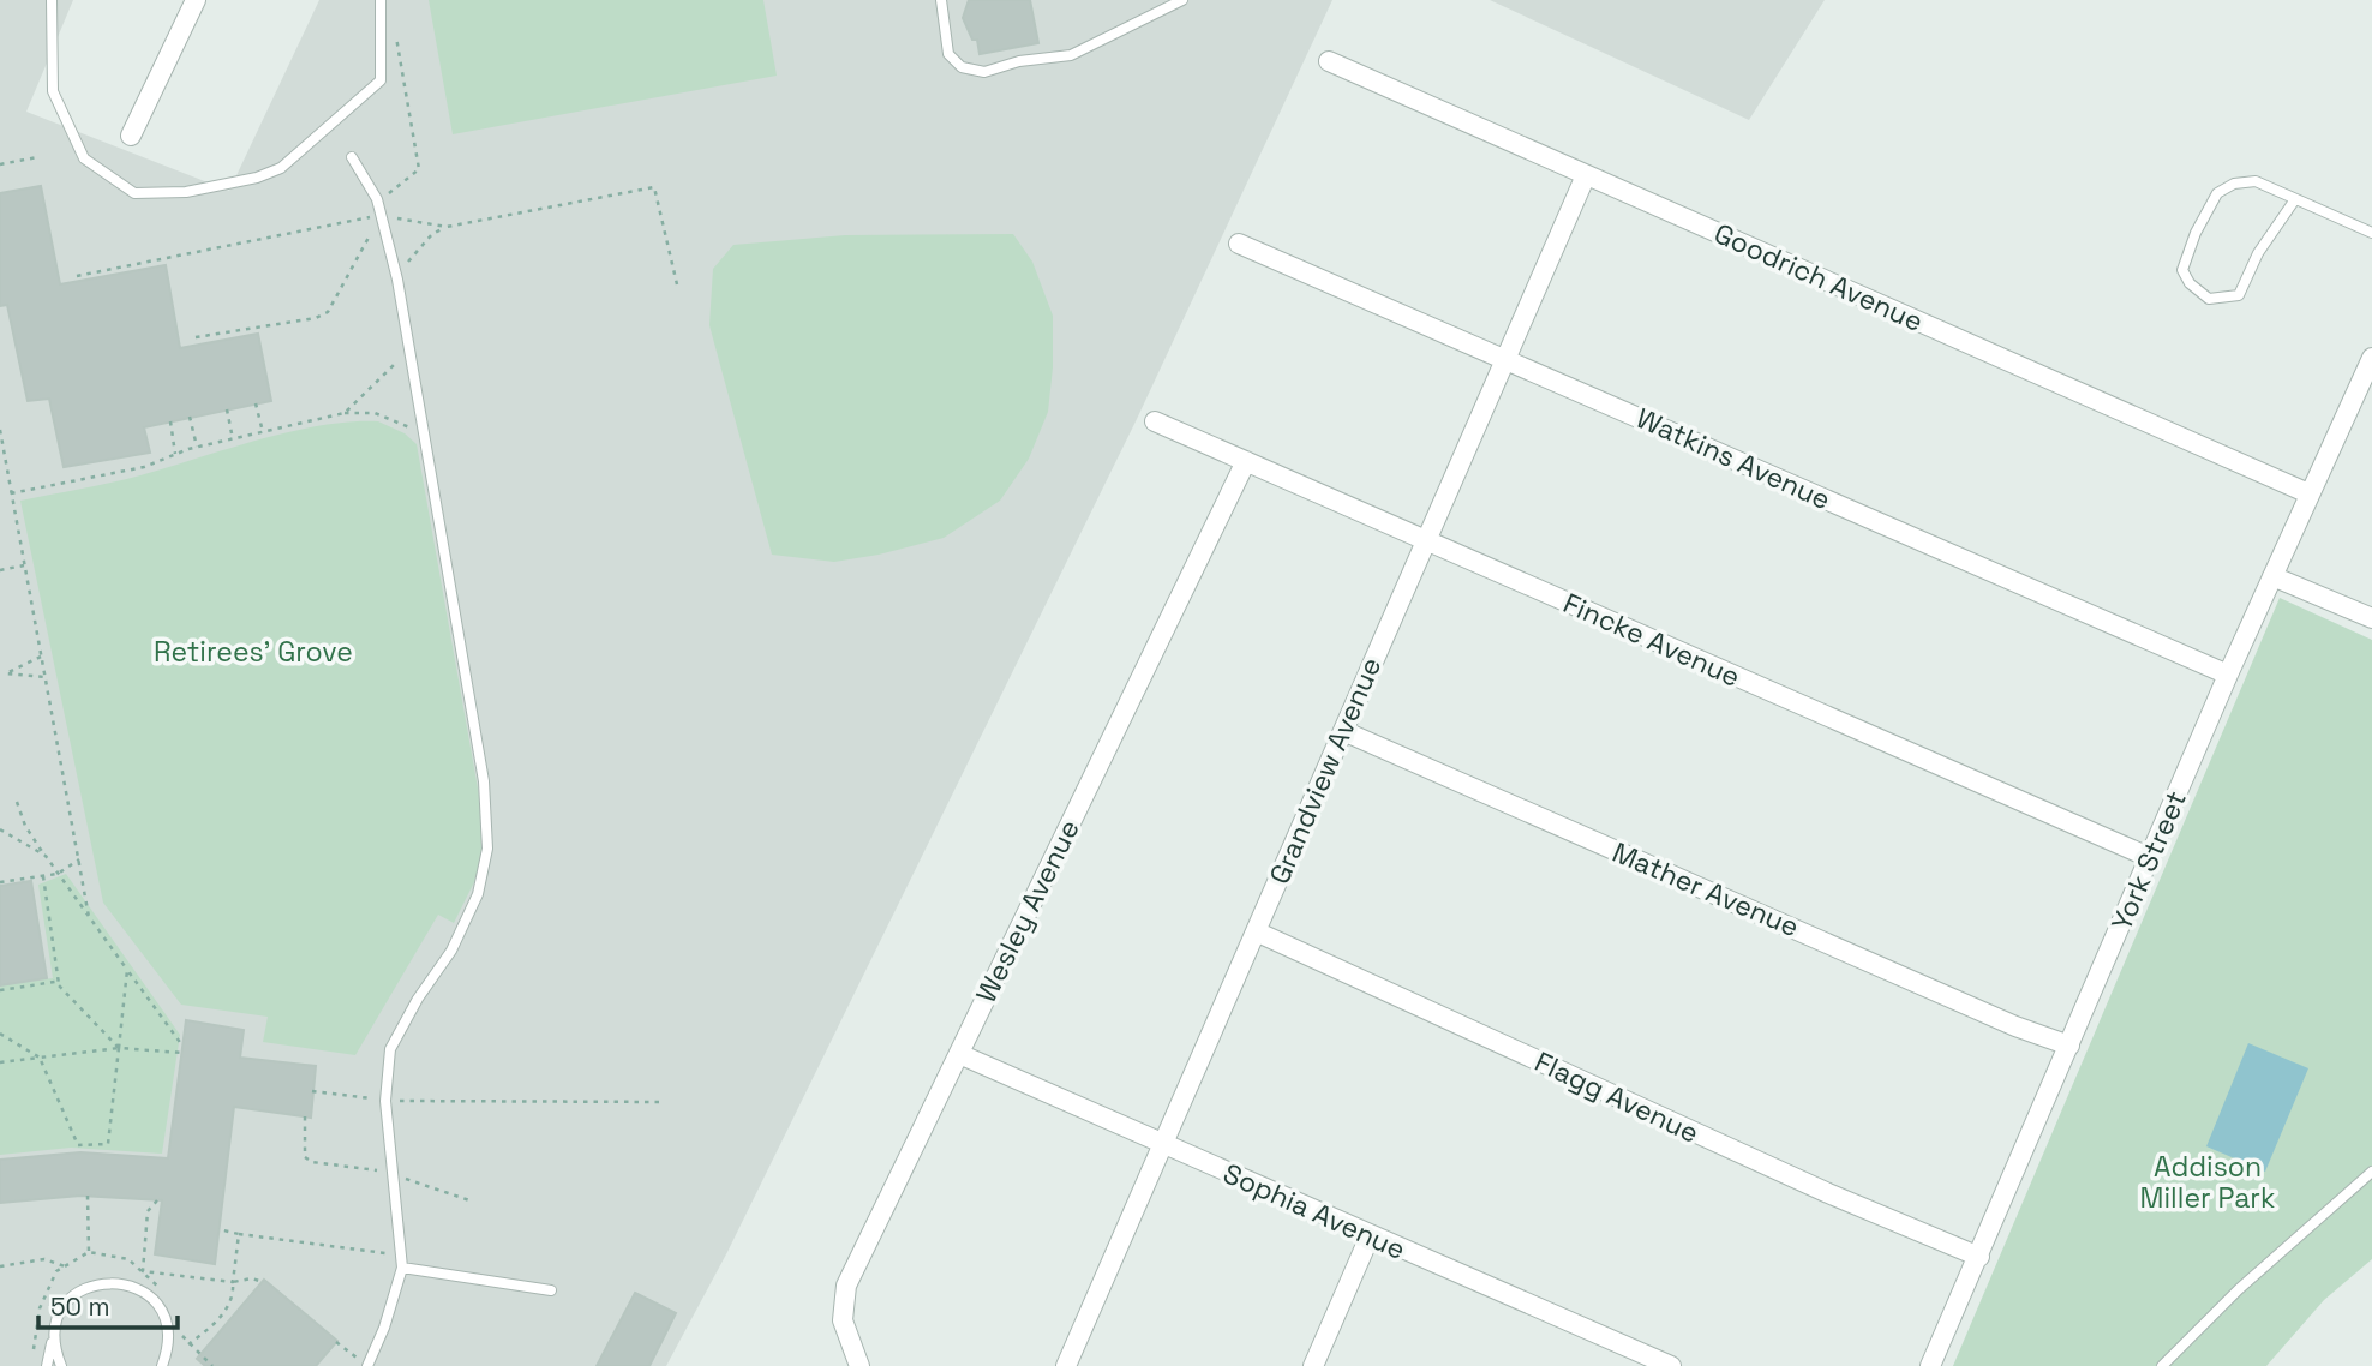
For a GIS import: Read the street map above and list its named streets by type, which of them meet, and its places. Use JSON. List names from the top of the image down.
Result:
{
  "streets": {
    "street": [
      "Goodrich Avenue",
      "Watkins Avenue",
      "Fincke Avenue",
      "Grandview Avenue",
      "York Street",
      "Mather Avenue",
      "Wesley Avenue",
      "Flagg Avenue",
      "Sophia Avenue"
    ]
  },
  "crossings": [
    ["Goodrich Avenue", "Grandview Avenue"],
    ["Goodrich Avenue", "York Street"],
    ["Watkins Avenue", "Grandview Avenue"],
    ["Watkins Avenue", "York Street"],
    ["Fincke Avenue", "Grandview Avenue"],
    ["Fincke Avenue", "York Street"],
    ["Fincke Avenue", "Wesley Avenue"],
    ["Grandview Avenue", "Mather Avenue"],
    ["Grandview Avenue", "Flagg Avenue"],
    ["Grandview Avenue", "Sophia Avenue"],
    ["York Street", "Mather Avenue"],
    ["York Street", "Flagg Avenue"],
    ["Wesley Avenue", "Sophia Avenue"]
  ],
  "parks": ["Retirees' Grove", "Addison Miller Park"],
  "scale_bar": "50 m"
}
